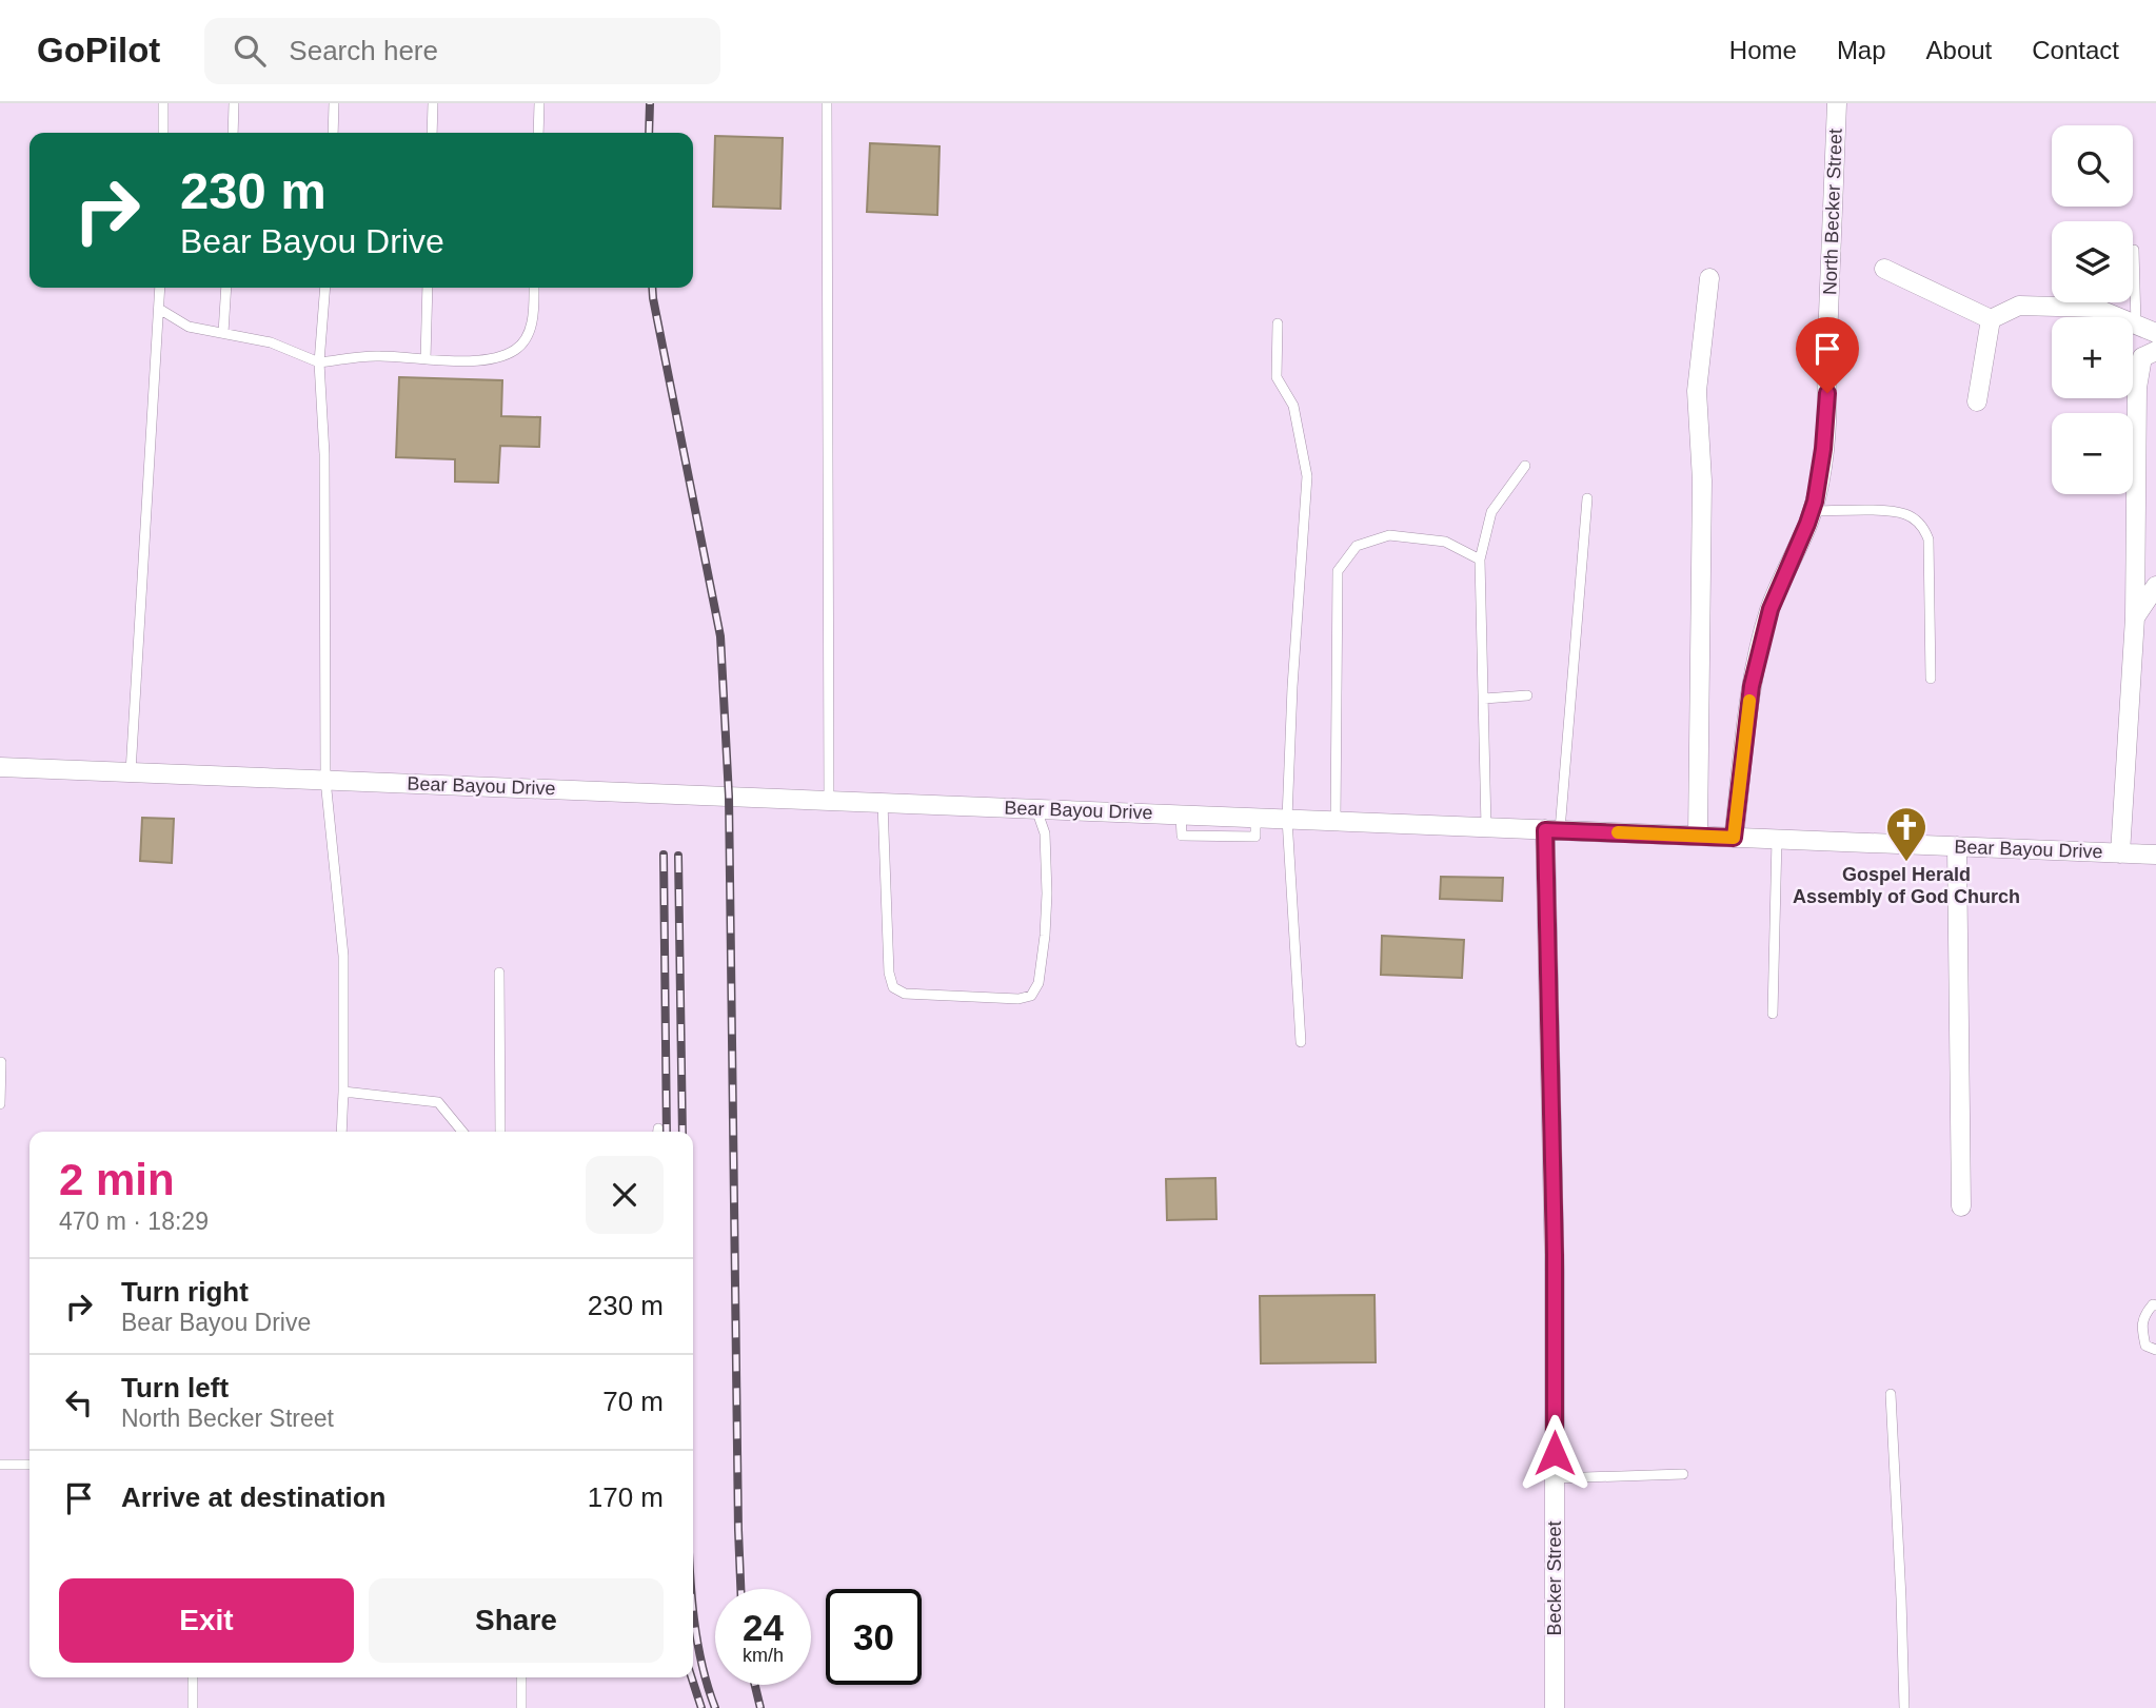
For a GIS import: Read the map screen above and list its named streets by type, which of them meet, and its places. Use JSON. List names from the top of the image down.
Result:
{
  "streets": {
    "street": ["North Becker Street", "Bear Bayou Drive", "Becker Street"]
  },
  "crossings": [
    ["North Becker Street", "Bear Bayou Drive"],
    ["Bear Bayou Drive", "Becker Street"]
  ],
  "places": {
    "church": ["Gospel Herald Assembly of God Church"]
  },
  "page": {
    "header": "GoPilot",
    "search": "Search here",
    "nav": [
      "Home",
      "Map",
      "About",
      "Contact"
    ],
    "map_buttons": ["+", "−"],
    "turn": ["230 m", "Bear Bayou Drive"],
    "heading": ["2 min", "470 m · 18:29"],
    "list": [
      {
        "name": "Turn right",
        "note": "Bear Bayou Drive",
        "value": "230 m"
      },
      {
        "name": "Turn left",
        "note": "North Becker Street",
        "value": "70 m"
      },
      {
        "name": "Arrive at destination",
        "value": "170 m"
      }
    ],
    "buttons": ["Exit", "Share"],
    "speed": "24 km/h",
    "limit": "30"
  }
}
